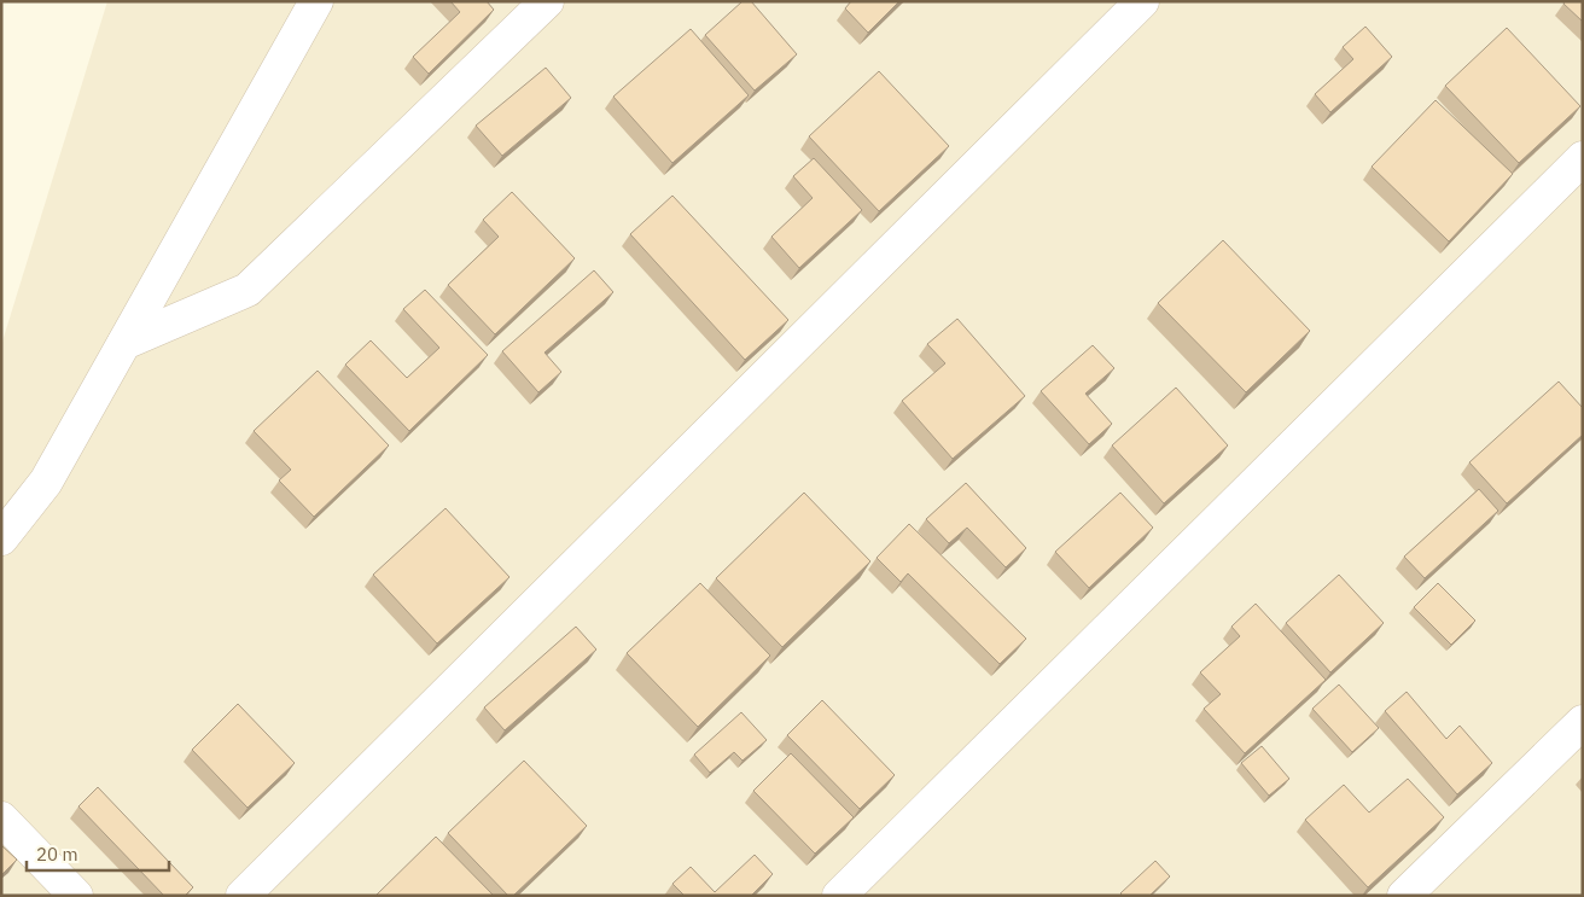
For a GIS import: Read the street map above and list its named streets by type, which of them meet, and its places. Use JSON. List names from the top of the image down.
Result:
{
  "scale_bar": "20 m"
}
